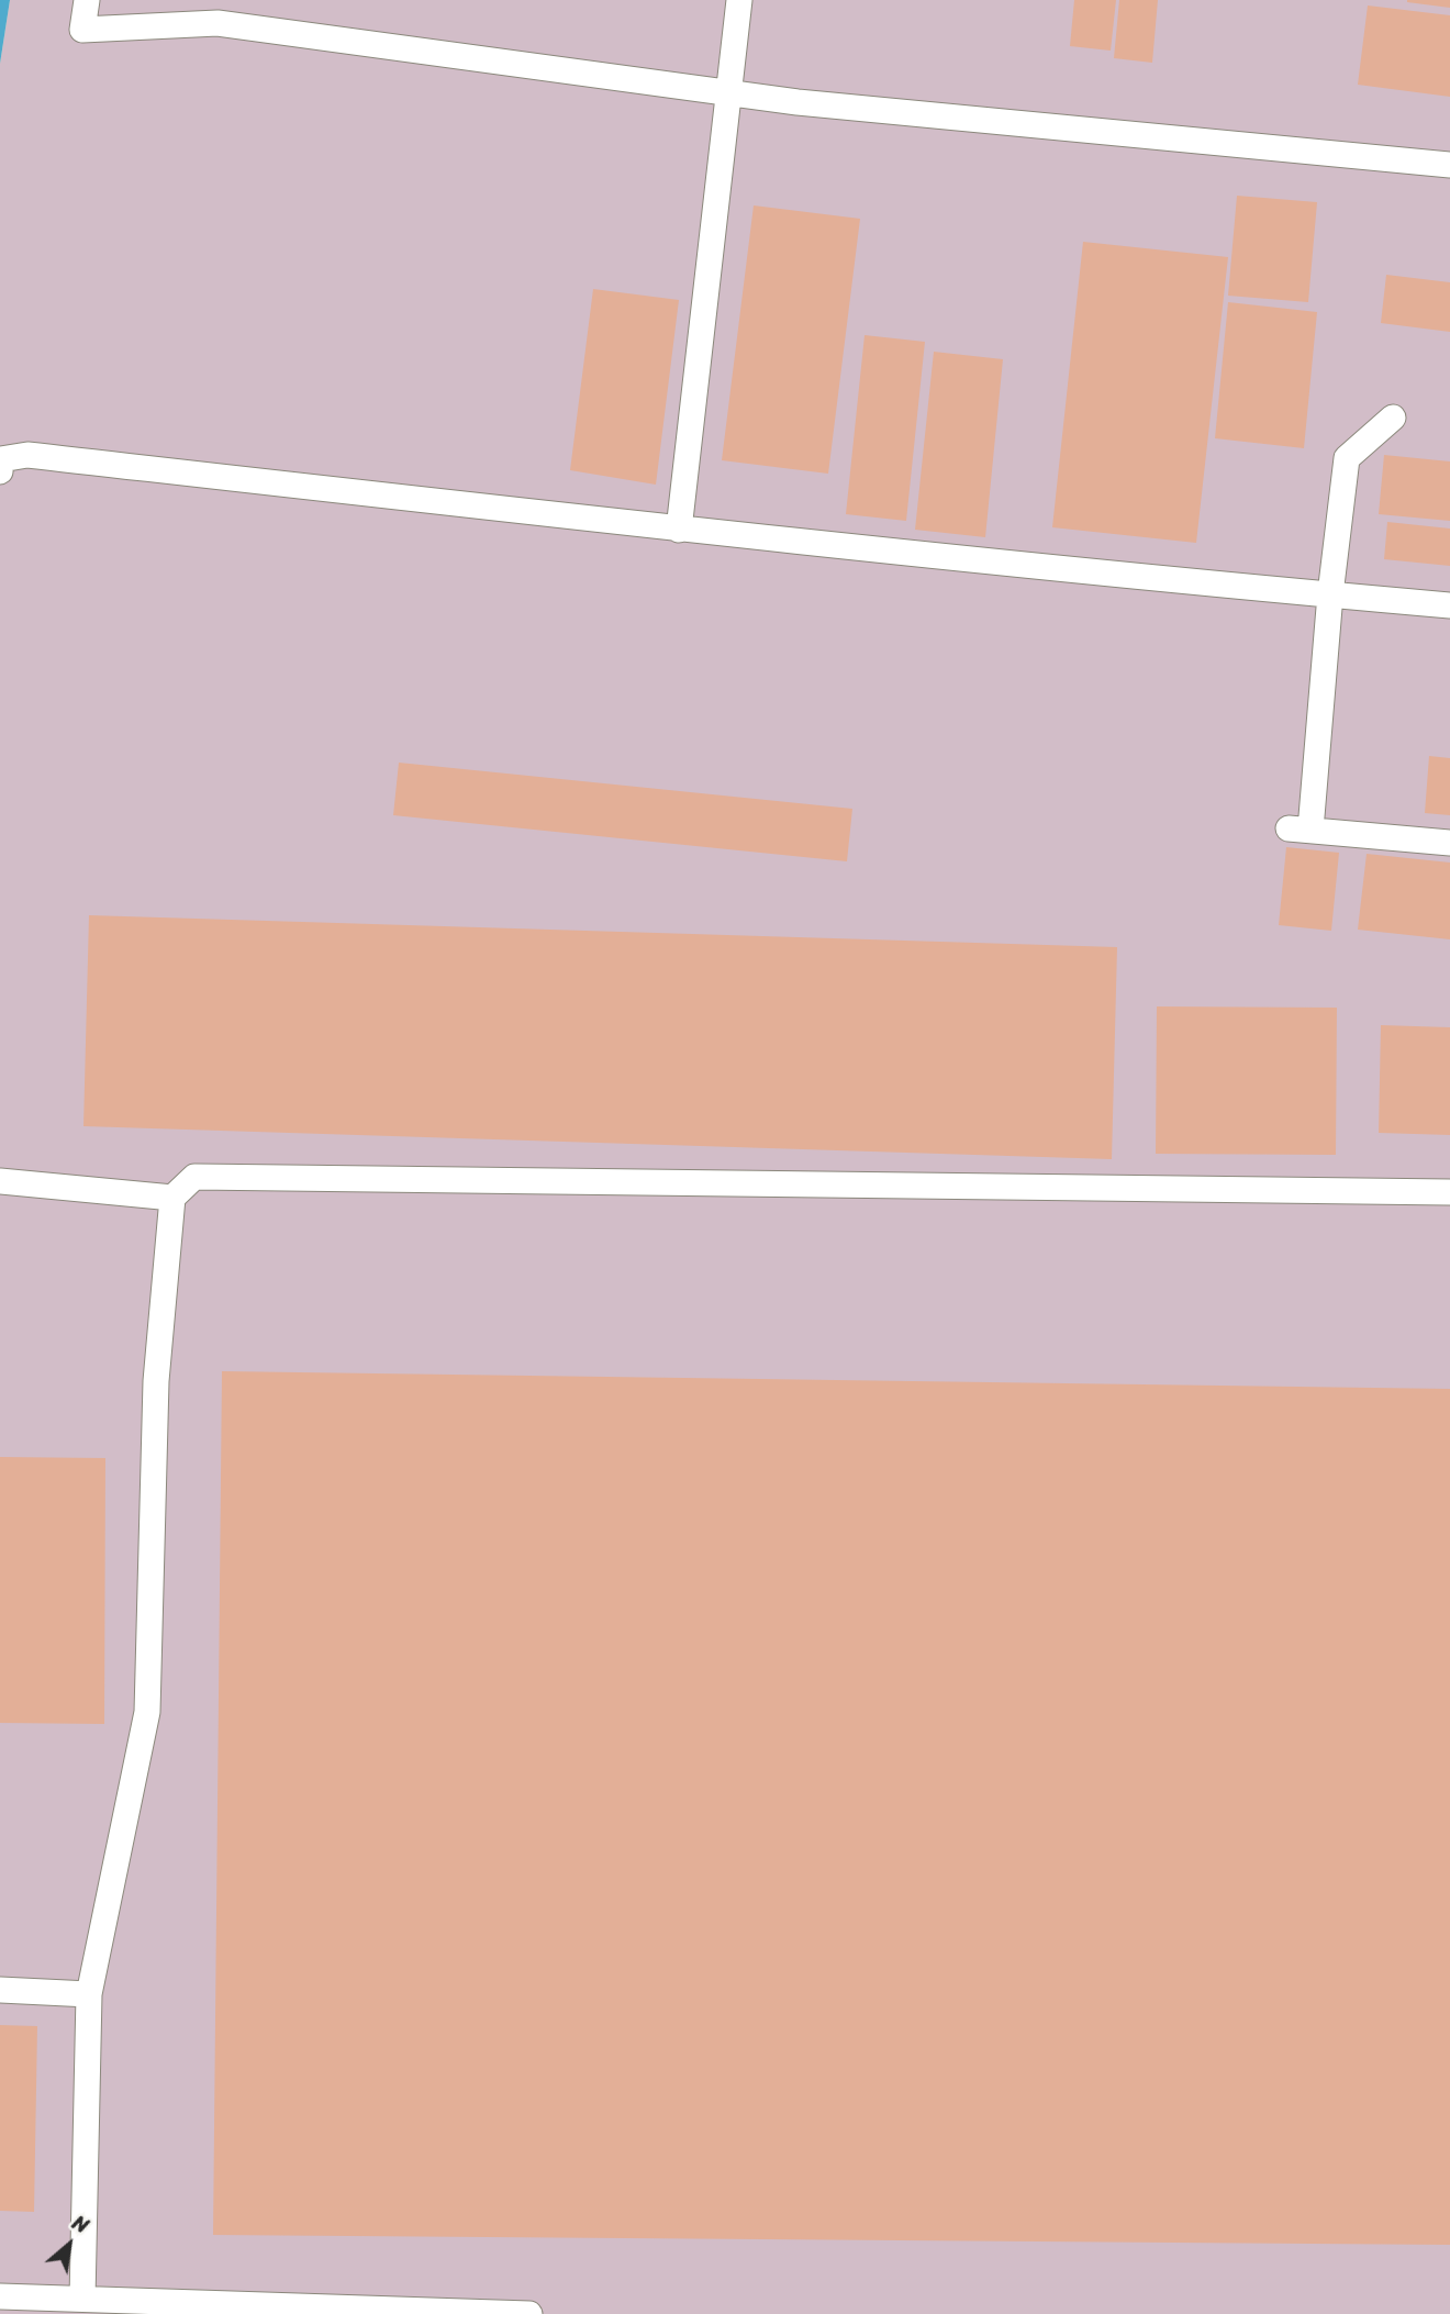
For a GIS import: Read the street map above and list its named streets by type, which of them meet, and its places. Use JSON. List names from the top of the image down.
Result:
{
  "north": "top right"
}
